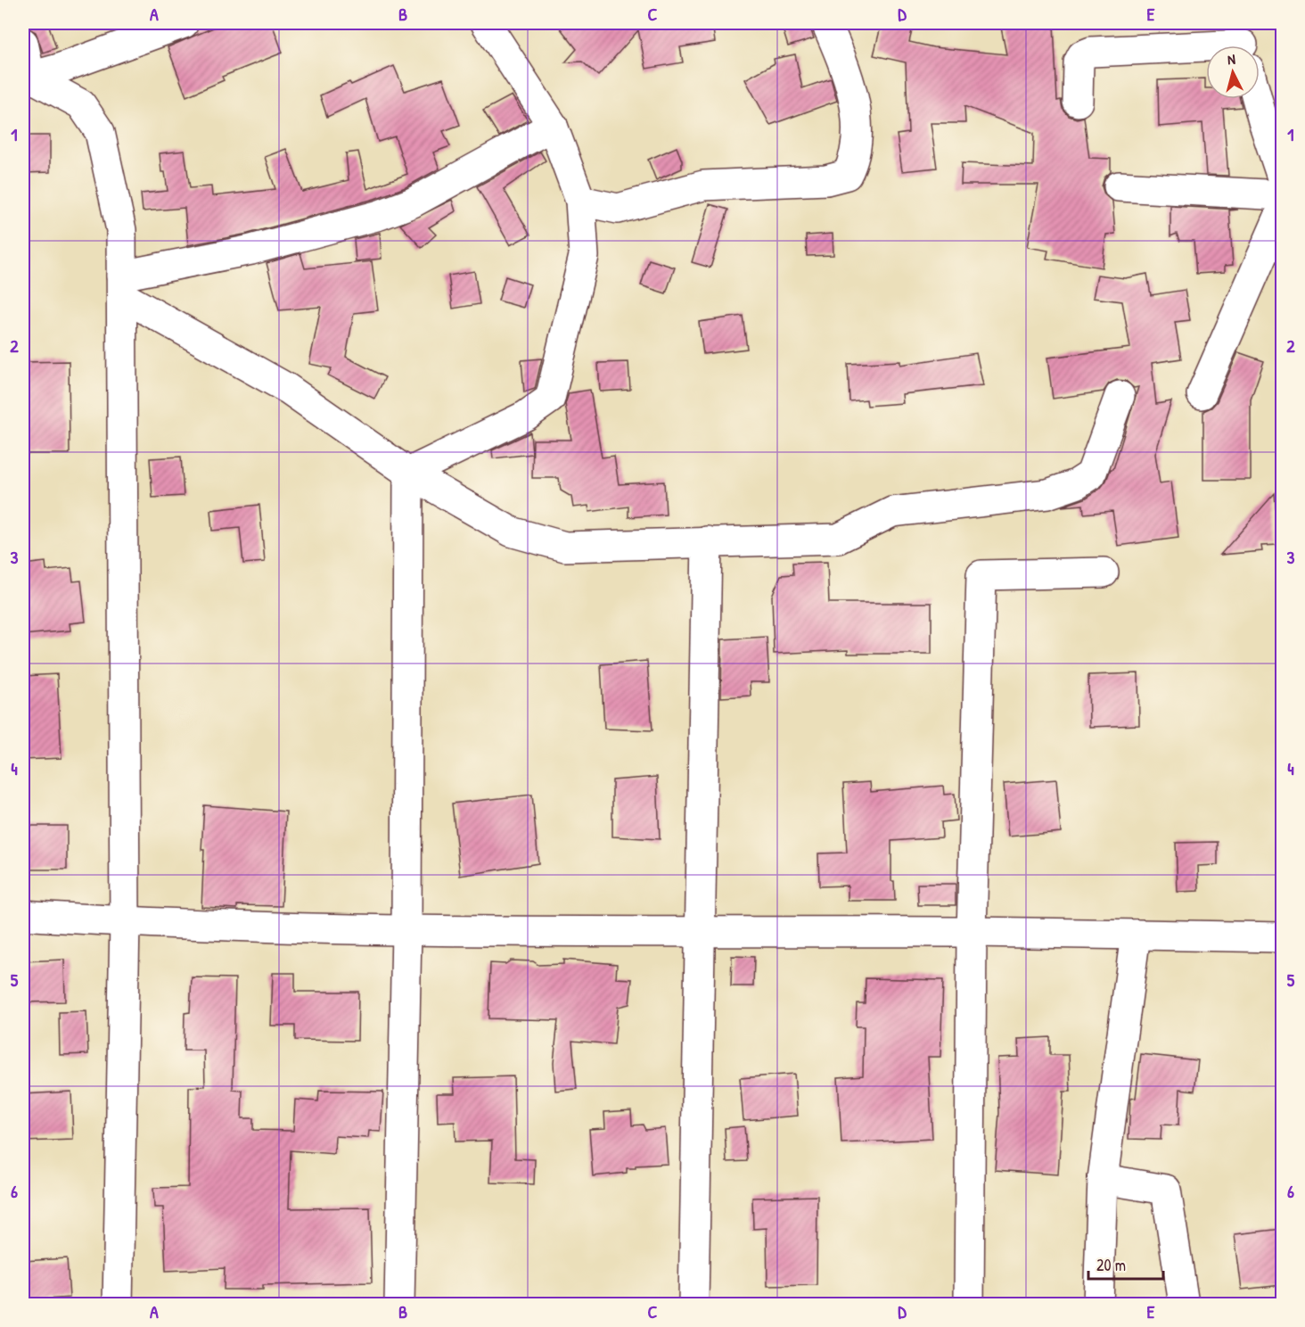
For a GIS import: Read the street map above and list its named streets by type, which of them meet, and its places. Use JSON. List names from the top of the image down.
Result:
{
  "scale_bar": "20 m",
  "north": "top",
  "grid": {
    "columns": [
      "A",
      "B",
      "C",
      "D",
      "E"
    ],
    "rows": [
      "1",
      "2",
      "3",
      "4",
      "5",
      "6"
    ]
  }
}
